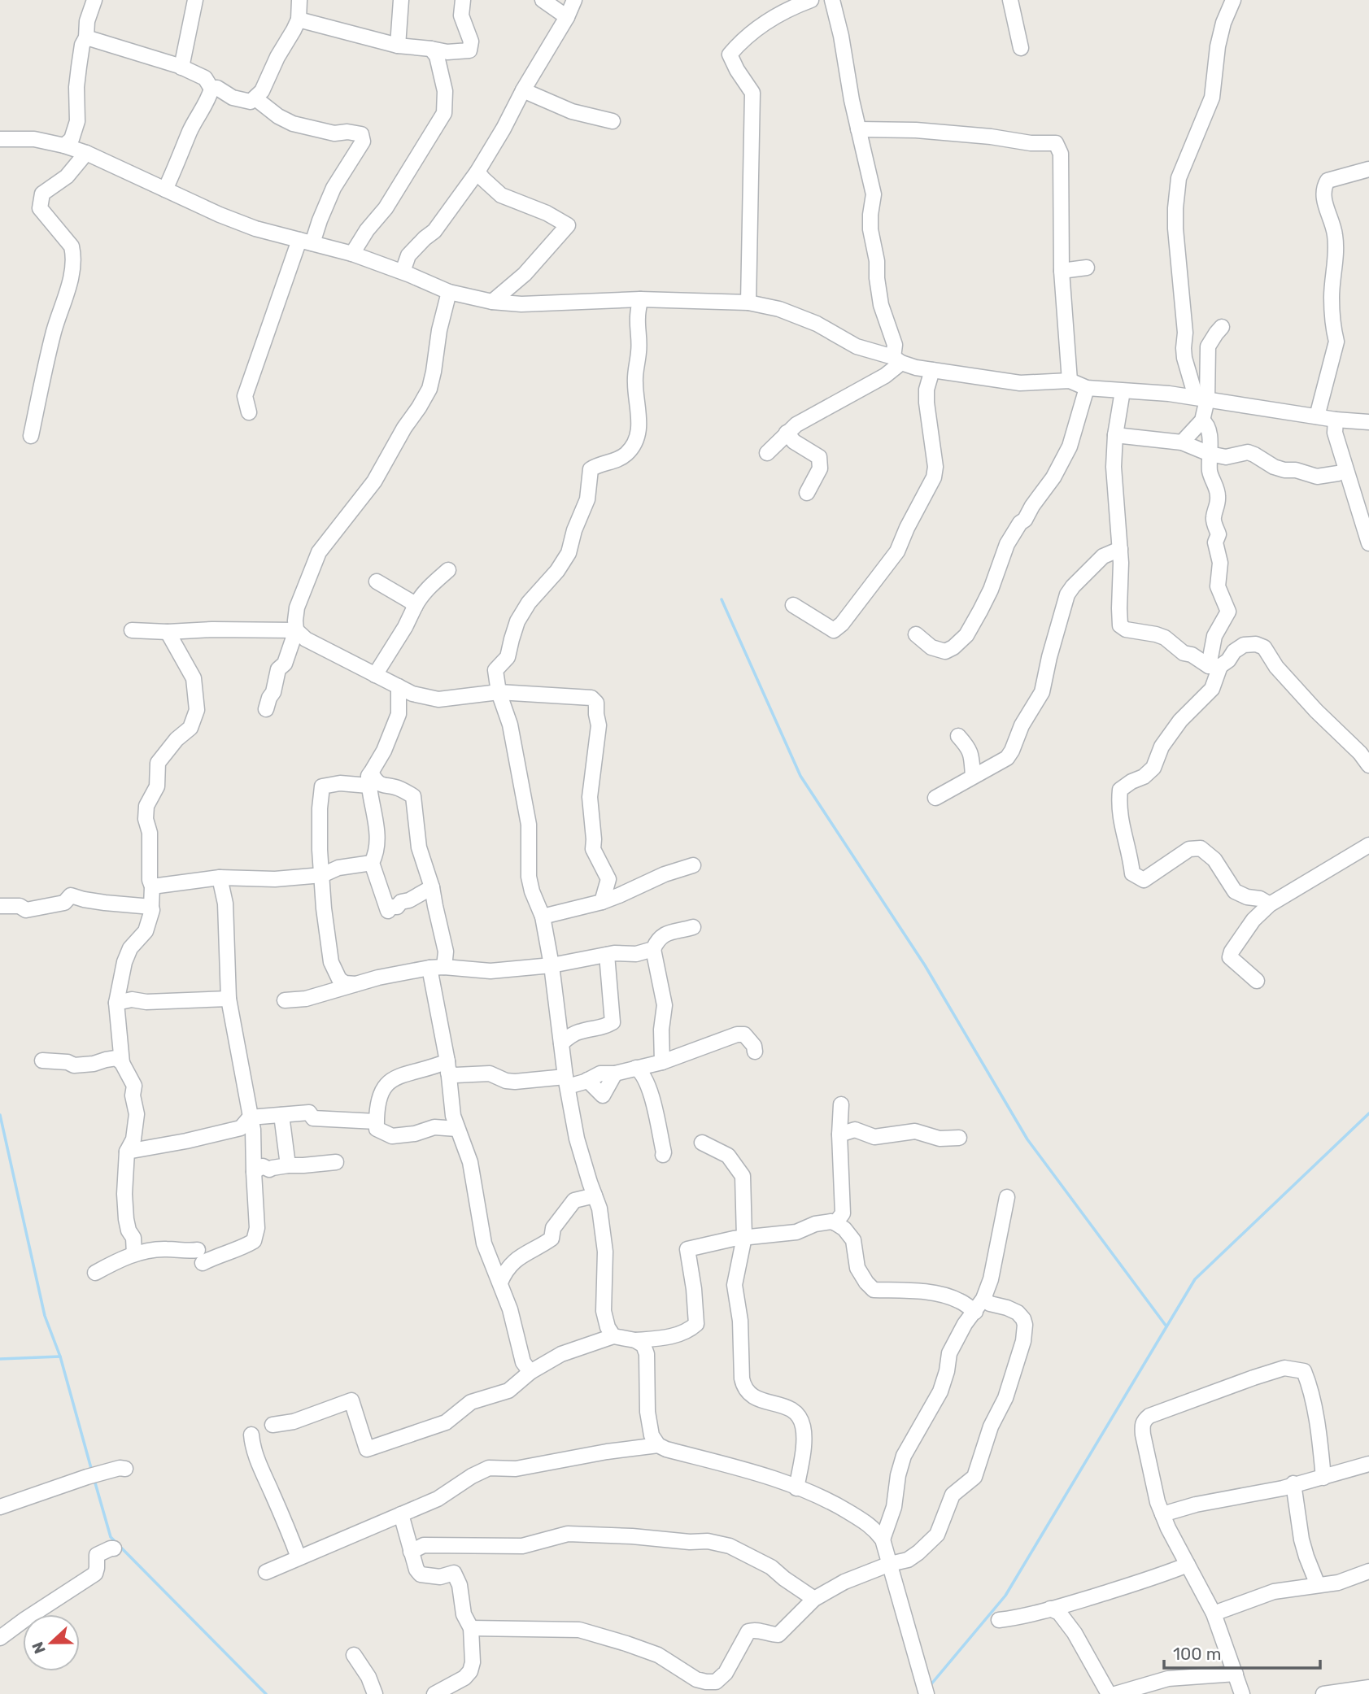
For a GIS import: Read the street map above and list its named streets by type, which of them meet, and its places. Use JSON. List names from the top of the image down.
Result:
{
  "scale_bar": "100 m",
  "north": "left"
}
